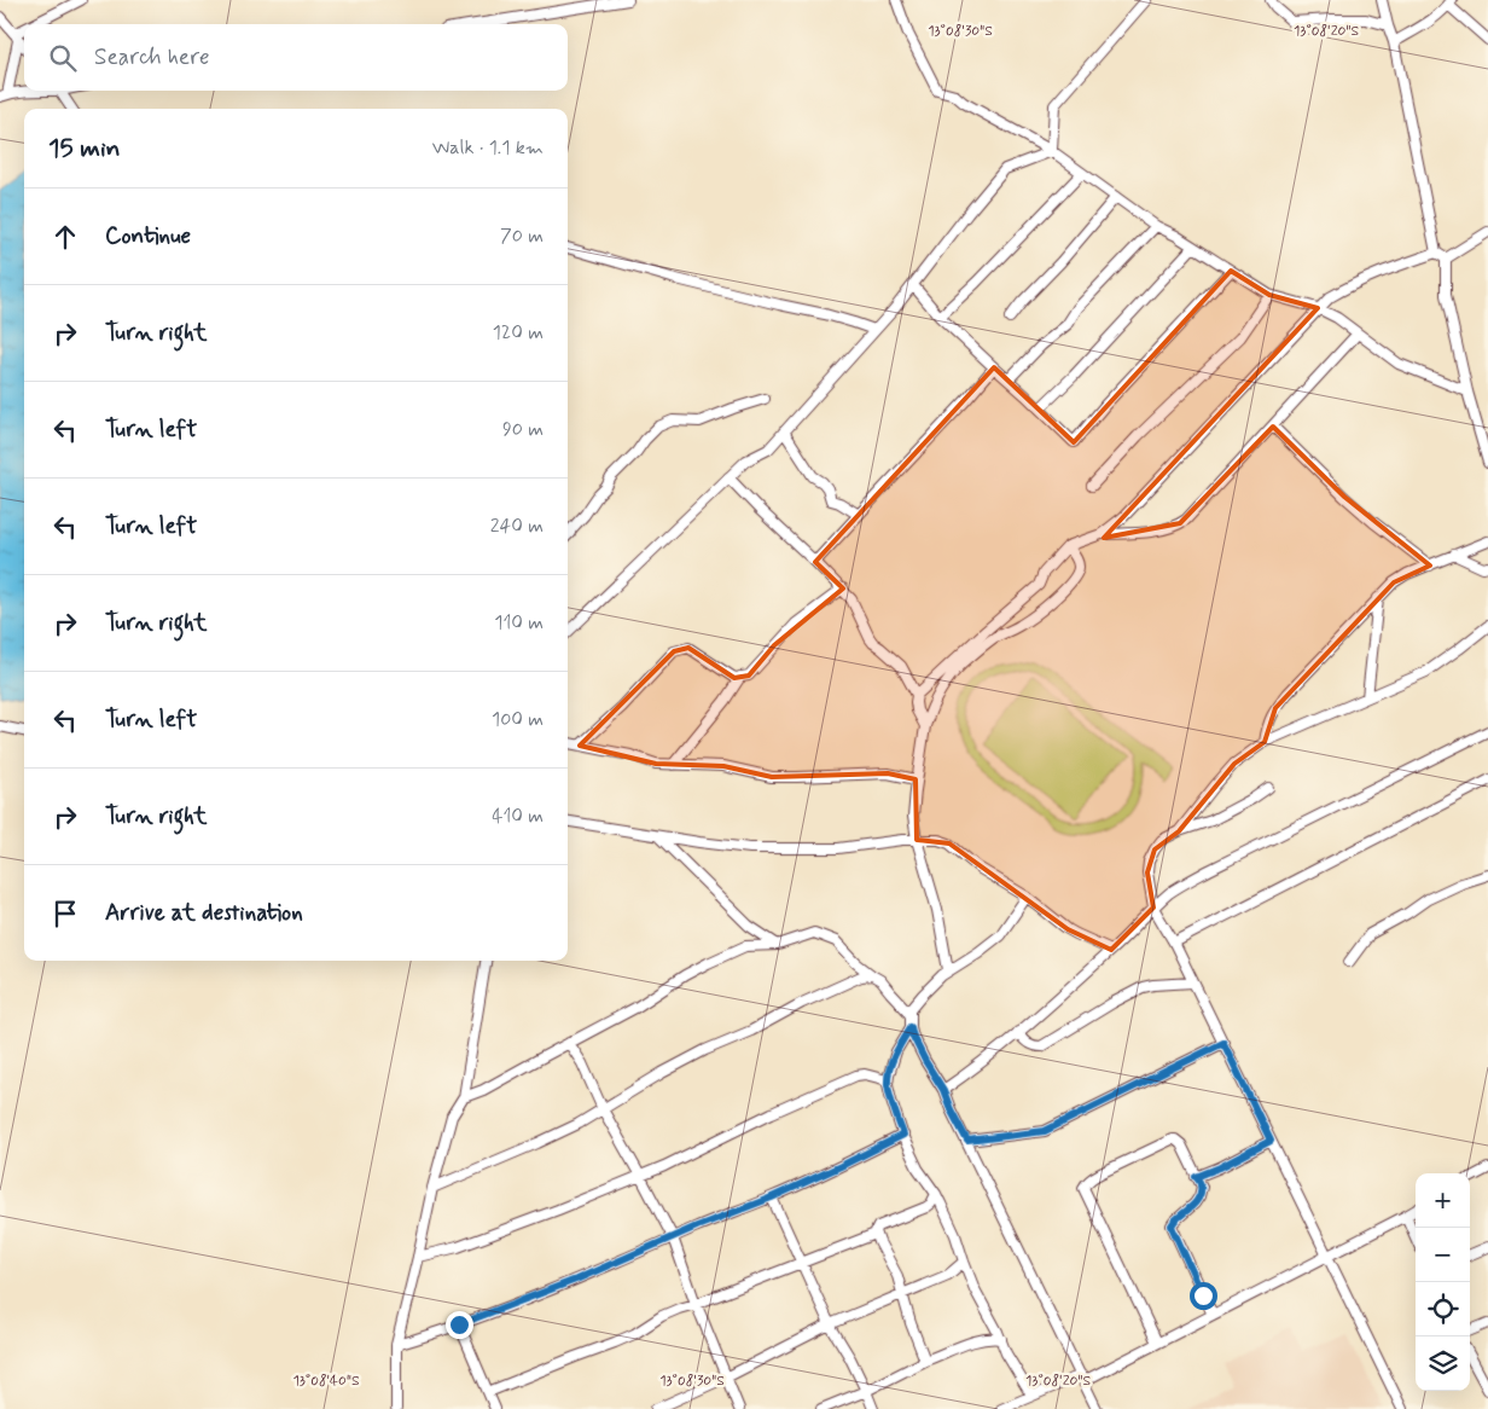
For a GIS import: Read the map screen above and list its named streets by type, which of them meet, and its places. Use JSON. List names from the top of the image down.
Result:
{
  "page": {
    "search": "Search here",
    "heading": ["15 min", "Walk · 1.1 km"],
    "list": [
      ["Continue", "70 m"],
      ["Turn right", "120 m"],
      ["Turn left", "90 m"],
      ["Turn left", "240 m"],
      ["Turn right", "110 m"],
      ["Turn left", "100 m"],
      ["Turn right", "410 m"],
      "Arrive at destination"
    ],
    "map_buttons": ["+", "−"]
  },
  "coordinates": ["13°08'30\"S", "13°08'20\"S", "13°08'40\"S"]
}
